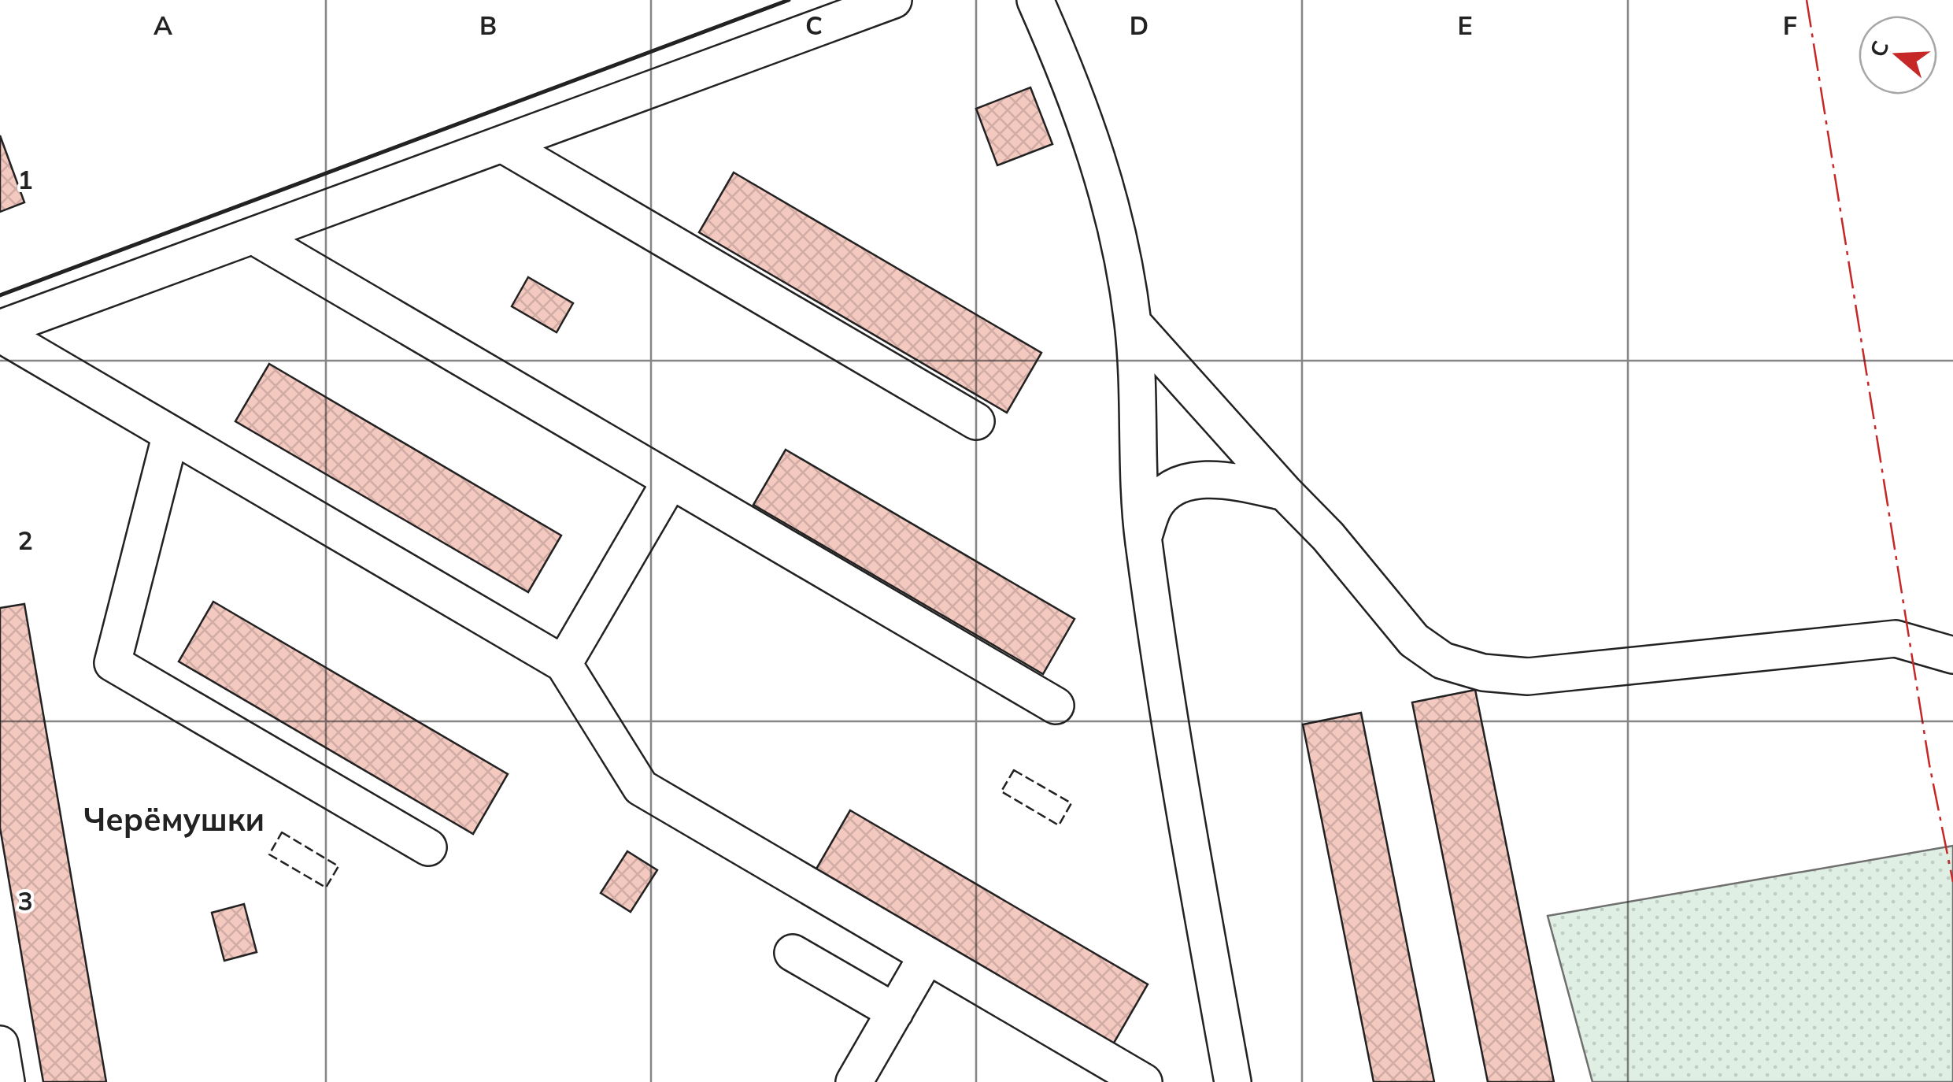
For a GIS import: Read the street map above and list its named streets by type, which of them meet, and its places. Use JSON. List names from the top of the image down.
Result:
{
  "districts": ["Черёмушки"],
  "north": "left",
  "grid": {
    "columns": [
      "A",
      "B",
      "C",
      "D",
      "E",
      "F"
    ],
    "rows": ["1", "2", "3"]
  }
}
